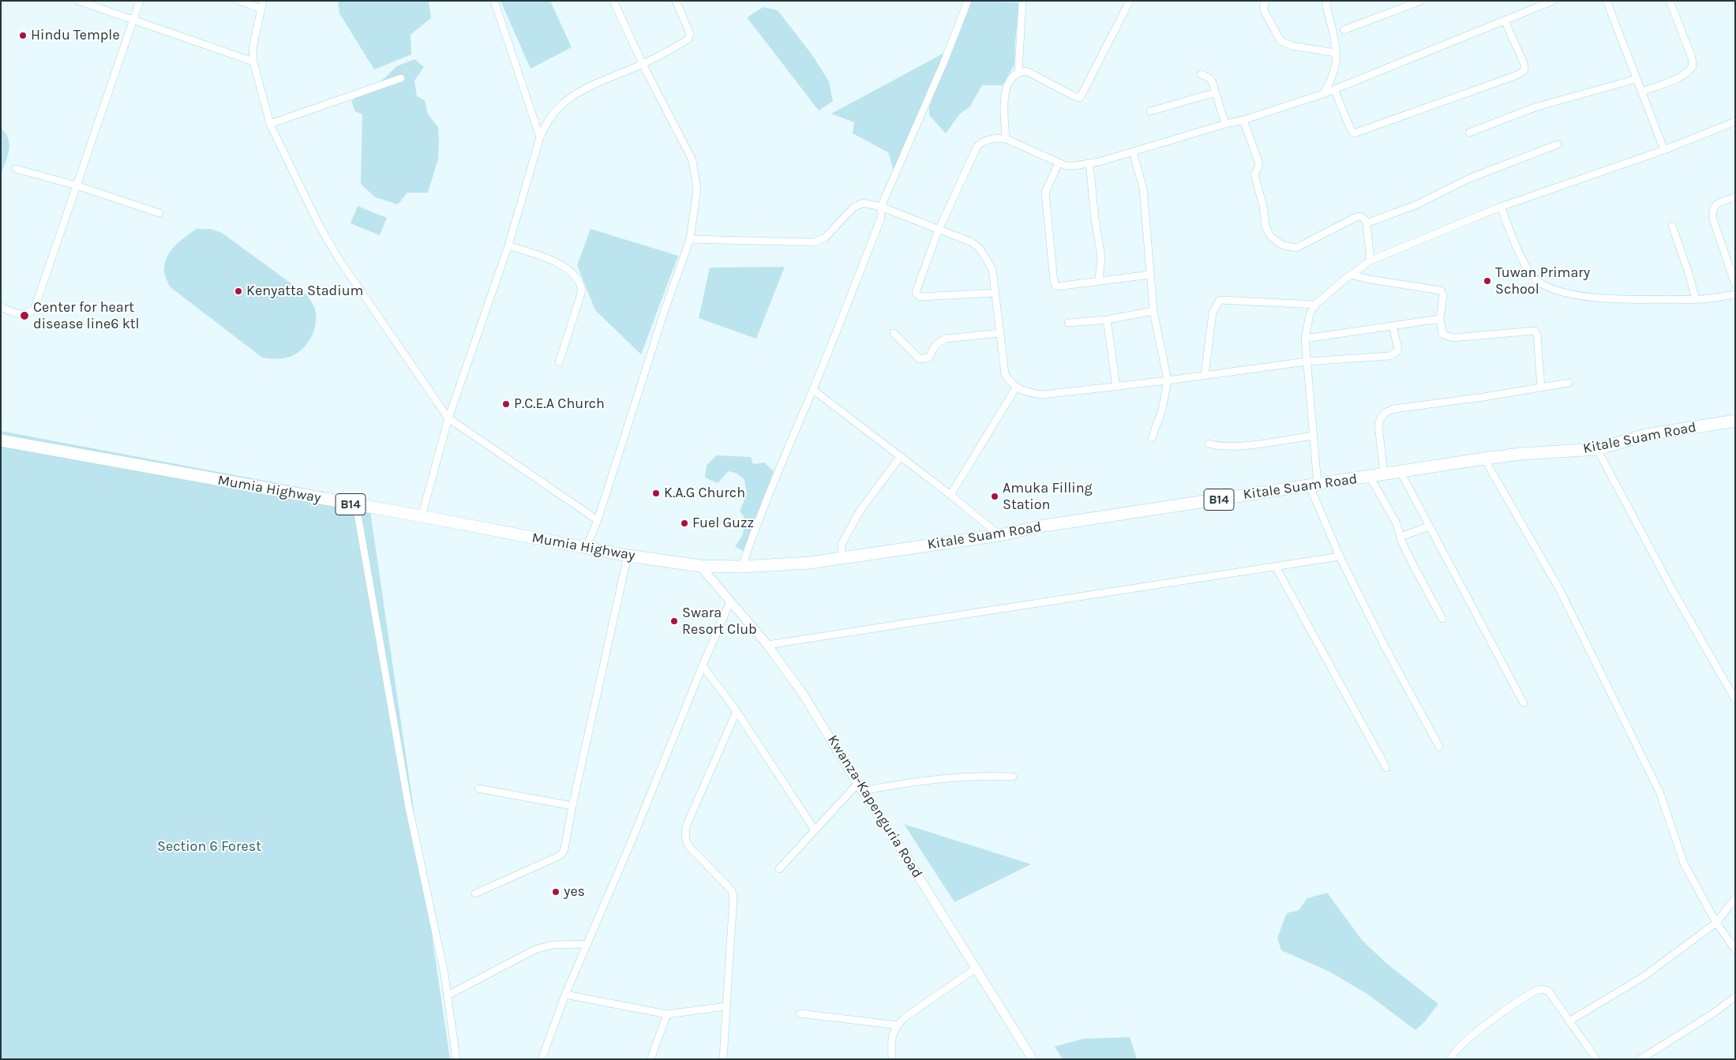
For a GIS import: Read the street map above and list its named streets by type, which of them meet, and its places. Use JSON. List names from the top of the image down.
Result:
{
  "streets": {
    "highway": ["Kitale Suam Road", "Mumia Highway", "B14"],
    "street": ["Kwanza-Kapenguria Road"]
  },
  "crossings": [
    ["Kitale Suam Road", "Mumia Highway"],
    ["Kitale Suam Road", "Kwanza-Kapenguria Road"],
    ["Mumia Highway", "Kwanza-Kapenguria Road"]
  ],
  "parks": ["Section 6 Forest"],
  "places": [
    "Hindu Temple",
    "Tuwan Primary School",
    "Kenyatta Stadium",
    "Center for heart disease line6 ktl",
    "P.C.E.A Church",
    "K.A.G Church",
    "Amuka Filling Station",
    "Fuel Guzz",
    "Swara Resort Club",
    "yes"
  ]
}
